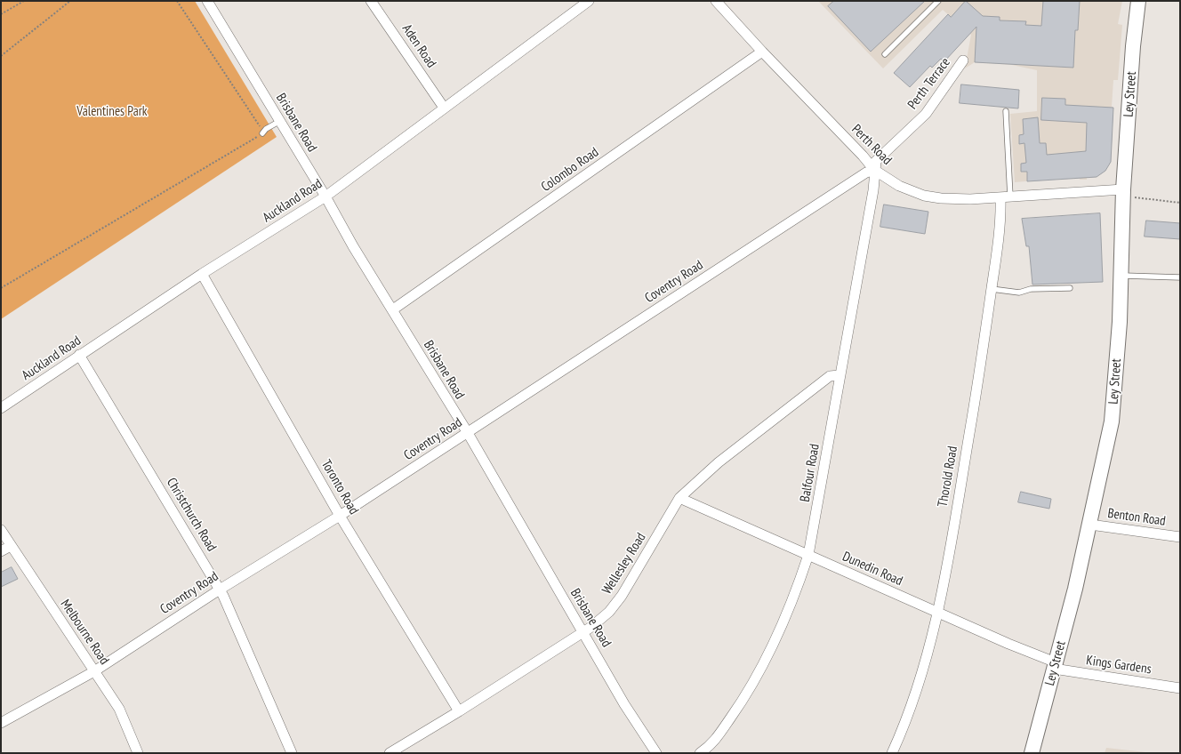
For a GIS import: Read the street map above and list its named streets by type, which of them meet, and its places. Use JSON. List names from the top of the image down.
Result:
{
  "streets": {
    "street": [
      "Aden Road",
      "Perth Terrace",
      "Ley Street",
      "Brisbane Road",
      "Perth Road",
      "Colombo Road",
      "Auckland Road",
      "Coventry Road",
      "Balfour Road",
      "Thorold Road",
      "Toronto Road",
      "Christchurch Road",
      "Benton Road",
      "Wellesley Road",
      "Dunedin Road",
      "Melbourne Road",
      "Kings Gardens"
    ]
  },
  "crossings": [
    ["Aden Road", "Auckland Road"],
    ["Perth Terrace", "Perth Road"],
    ["Perth Terrace", "Coventry Road"],
    ["Perth Terrace", "Balfour Road"],
    ["Ley Street", "Perth Road"],
    ["Ley Street", "Benton Road"],
    ["Ley Street", "Dunedin Road"],
    ["Ley Street", "Kings Gardens"],
    ["Brisbane Road", "Colombo Road"],
    ["Brisbane Road", "Auckland Road"],
    ["Brisbane Road", "Coventry Road"],
    ["Brisbane Road", "Wellesley Road"],
    ["Perth Road", "Colombo Road"],
    ["Perth Road", "Coventry Road"],
    ["Perth Road", "Balfour Road"],
    ["Perth Road", "Thorold Road"],
    ["Auckland Road", "Toronto Road"],
    ["Auckland Road", "Christchurch Road"],
    ["Coventry Road", "Balfour Road"],
    ["Coventry Road", "Toronto Road"],
    ["Coventry Road", "Christchurch Road"],
    ["Coventry Road", "Melbourne Road"],
    ["Balfour Road", "Wellesley Road"],
    ["Balfour Road", "Dunedin Road"],
    ["Thorold Road", "Dunedin Road"],
    ["Toronto Road", "Wellesley Road"],
    ["Wellesley Road", "Dunedin Road"],
    ["Dunedin Road", "Kings Gardens"]
  ],
  "parks": ["Valentines Park"]
}
